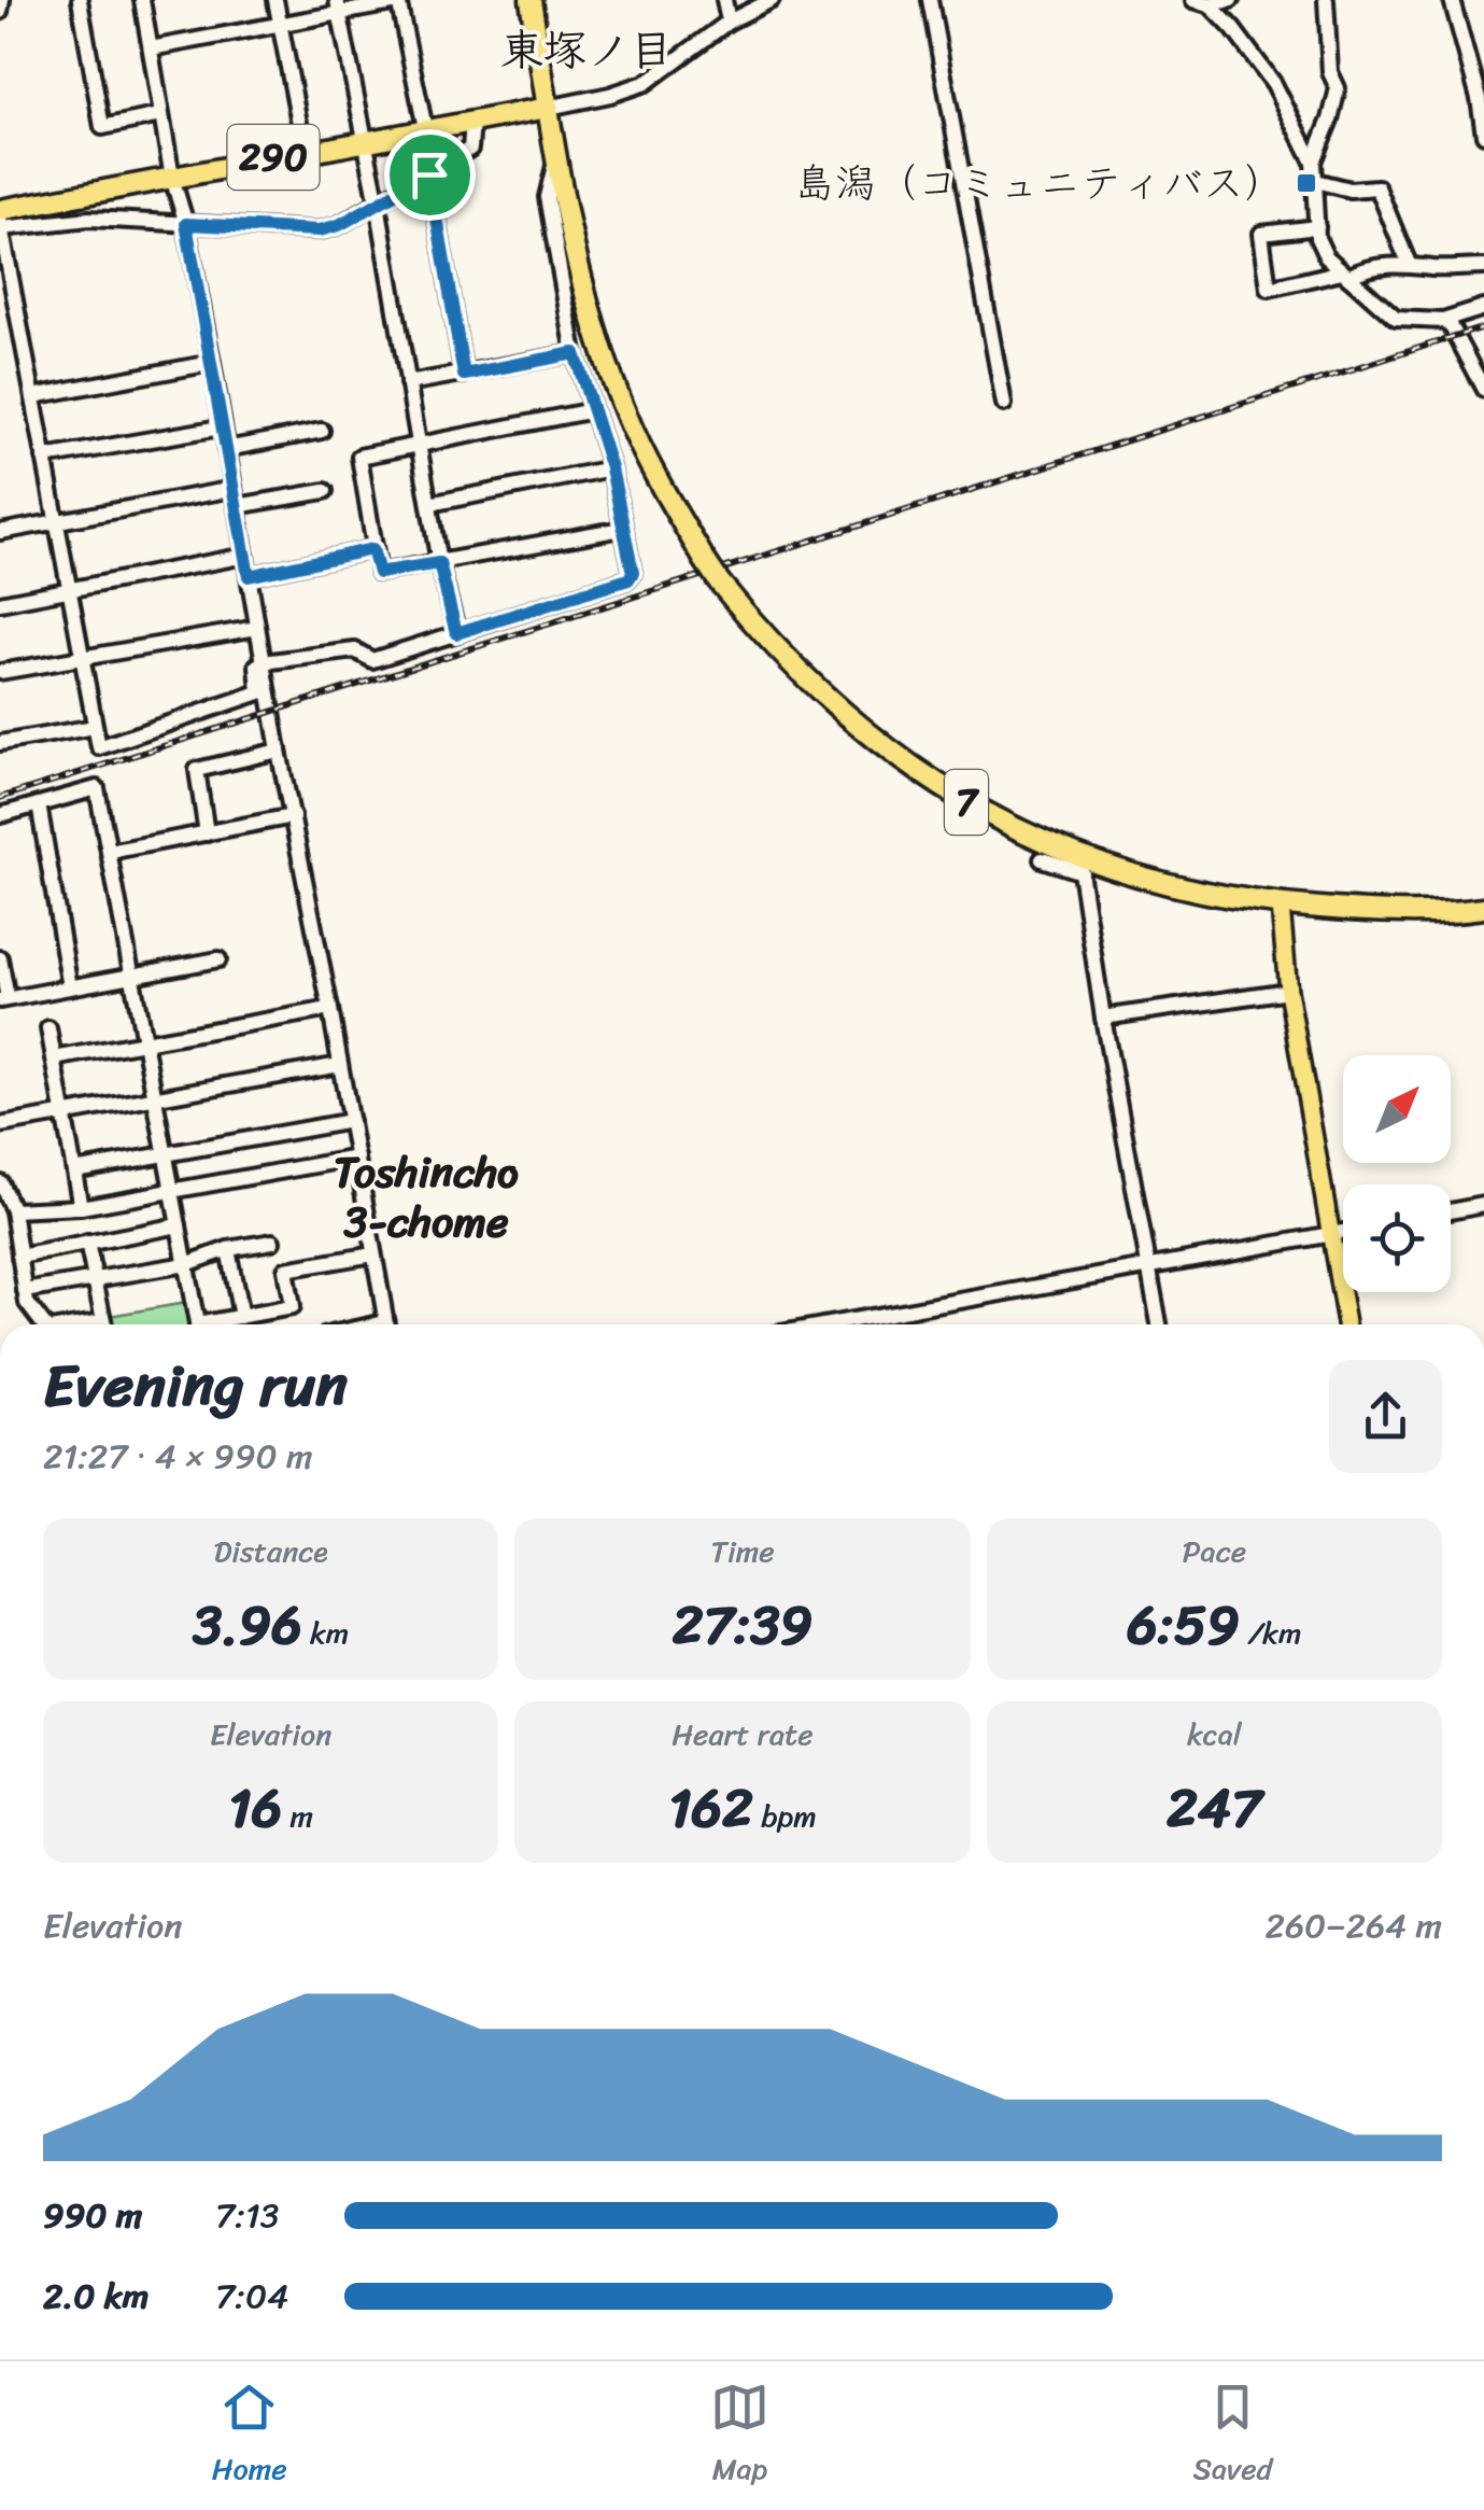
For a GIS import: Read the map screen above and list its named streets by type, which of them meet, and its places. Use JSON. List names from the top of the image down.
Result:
{
  "streets": {
    "highway": ["290", "7"]
  },
  "crossings": [
    ["290", "7"]
  ],
  "districts": ["東塚ノ目", "Toshincho 3-chome"],
  "places": {
    "transit": ["島潟（コミュニティバス）"]
  },
  "north": "top right",
  "page": {
    "heading": ["Evening run", "21:27 · 4 × 990 m"],
    "stats": [
      ["Distance", "3.96 km"],
      ["Time", "27:39"],
      ["Pace", "6:59 /km"],
      ["Elevation", "16 m"],
      ["Heart rate", "162 bpm"],
      ["kcal", "247"]
    ],
    "chart": ["Elevation", "260–264 m"],
    "list": [
      {
        "name": "990 m",
        "note": "7:13"
      },
      {
        "name": "2.0 km",
        "note": "7:04"
      }
    ],
    "tabs": ["Home", "Map", "Saved"]
  }
}
